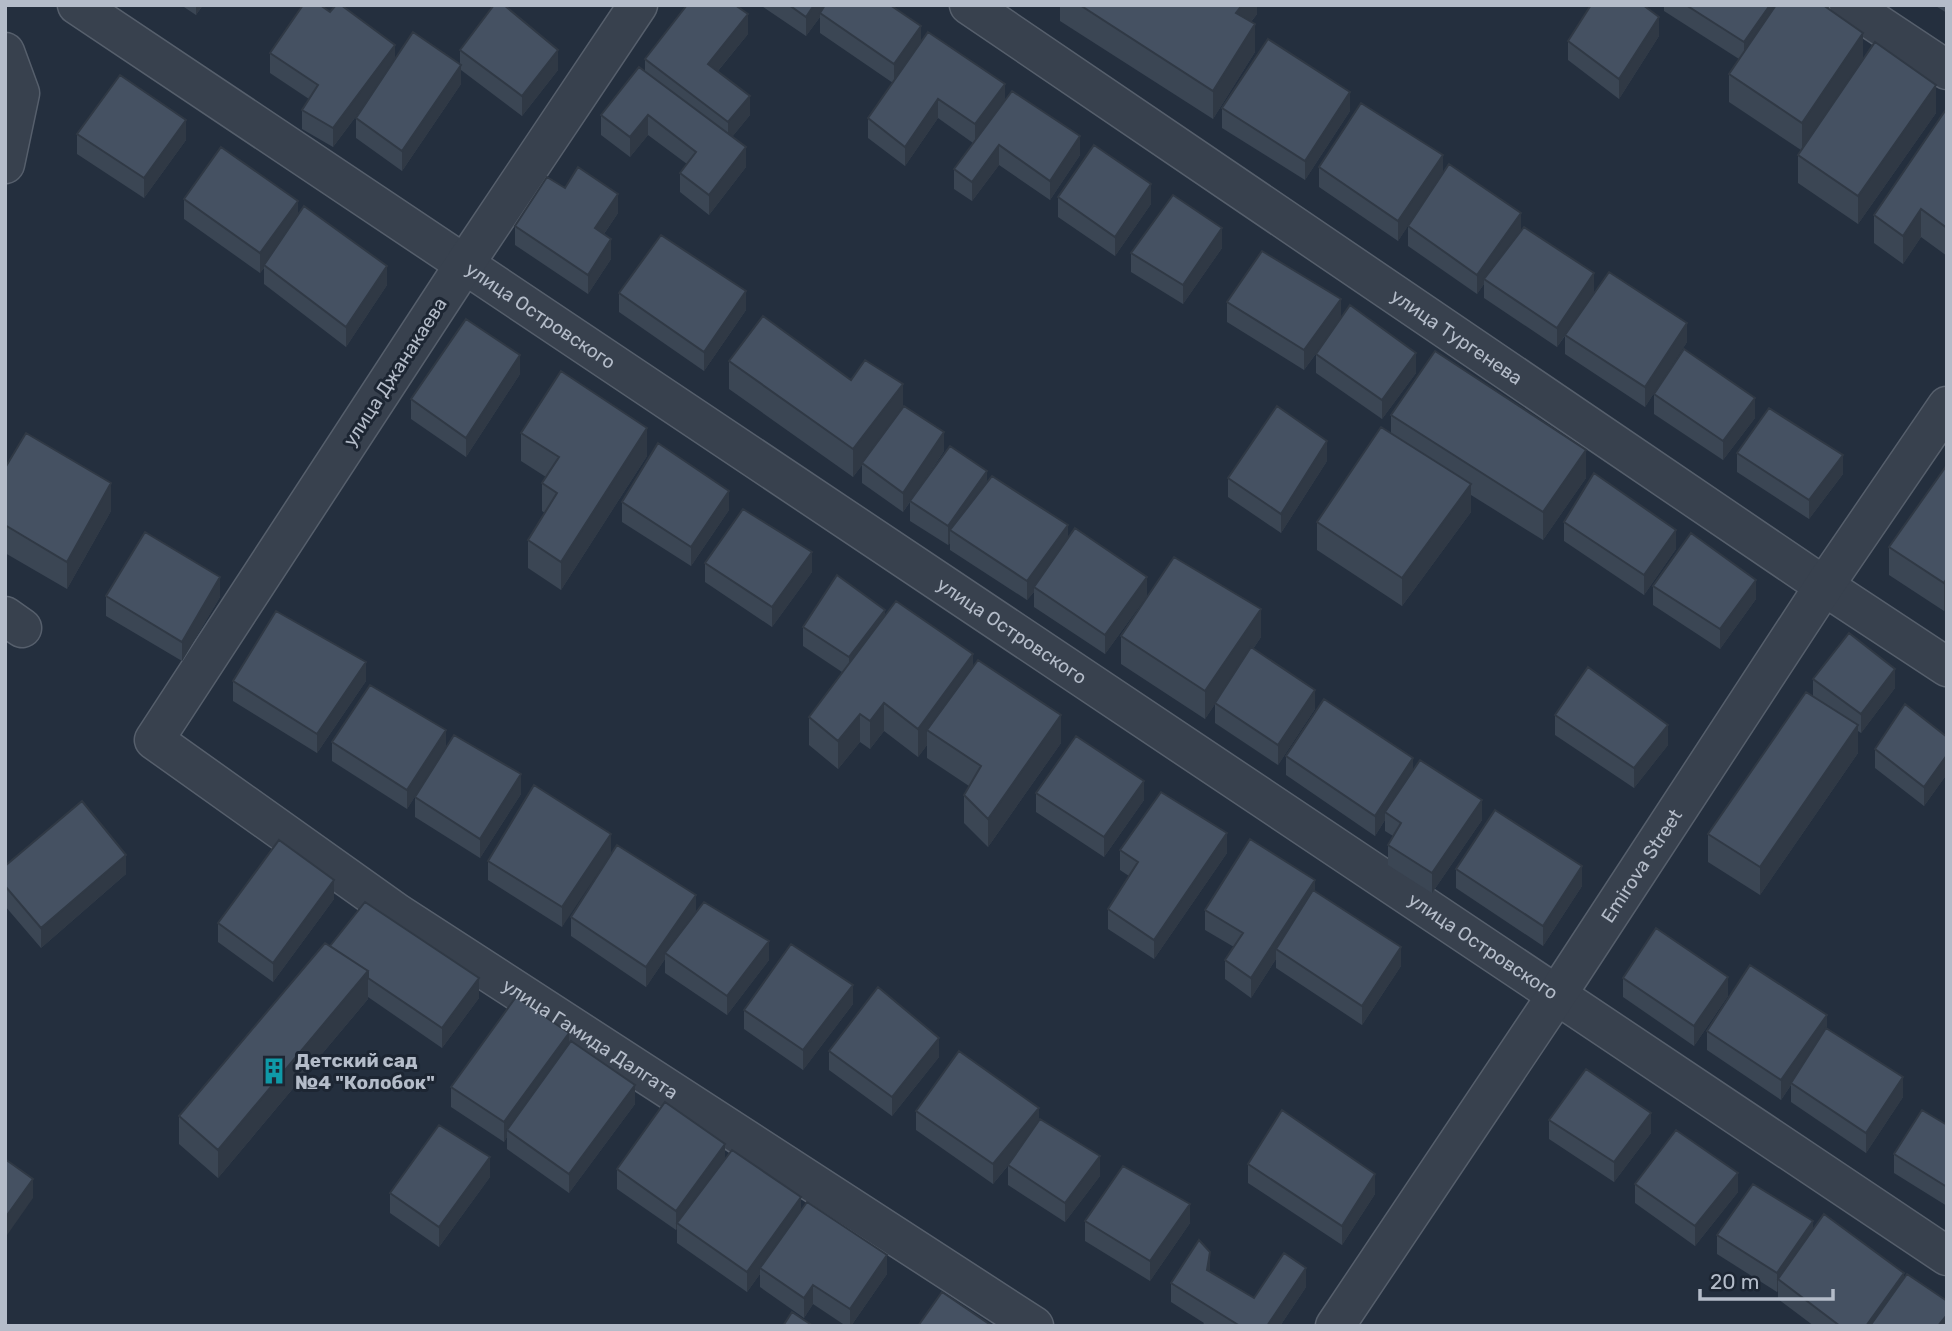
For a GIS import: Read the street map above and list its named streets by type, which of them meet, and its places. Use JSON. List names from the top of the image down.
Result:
{
  "streets": {
    "street": [
      "улица Островского",
      "улица Тургенева",
      "улица Джанакаева",
      "Emirova Street",
      "улица Гамида Далгата"
    ]
  },
  "crossings": [
    ["улица Островского", "улица Джанакаева"],
    ["улица Островского", "Emirova Street"],
    ["улица Тургенева", "Emirova Street"],
    ["улица Джанакаева", "улица Гамида Далгата"]
  ],
  "places": {
    "building": ["Детский сад №4 \"Колобок\""]
  },
  "scale_bar": "20 m"
}
